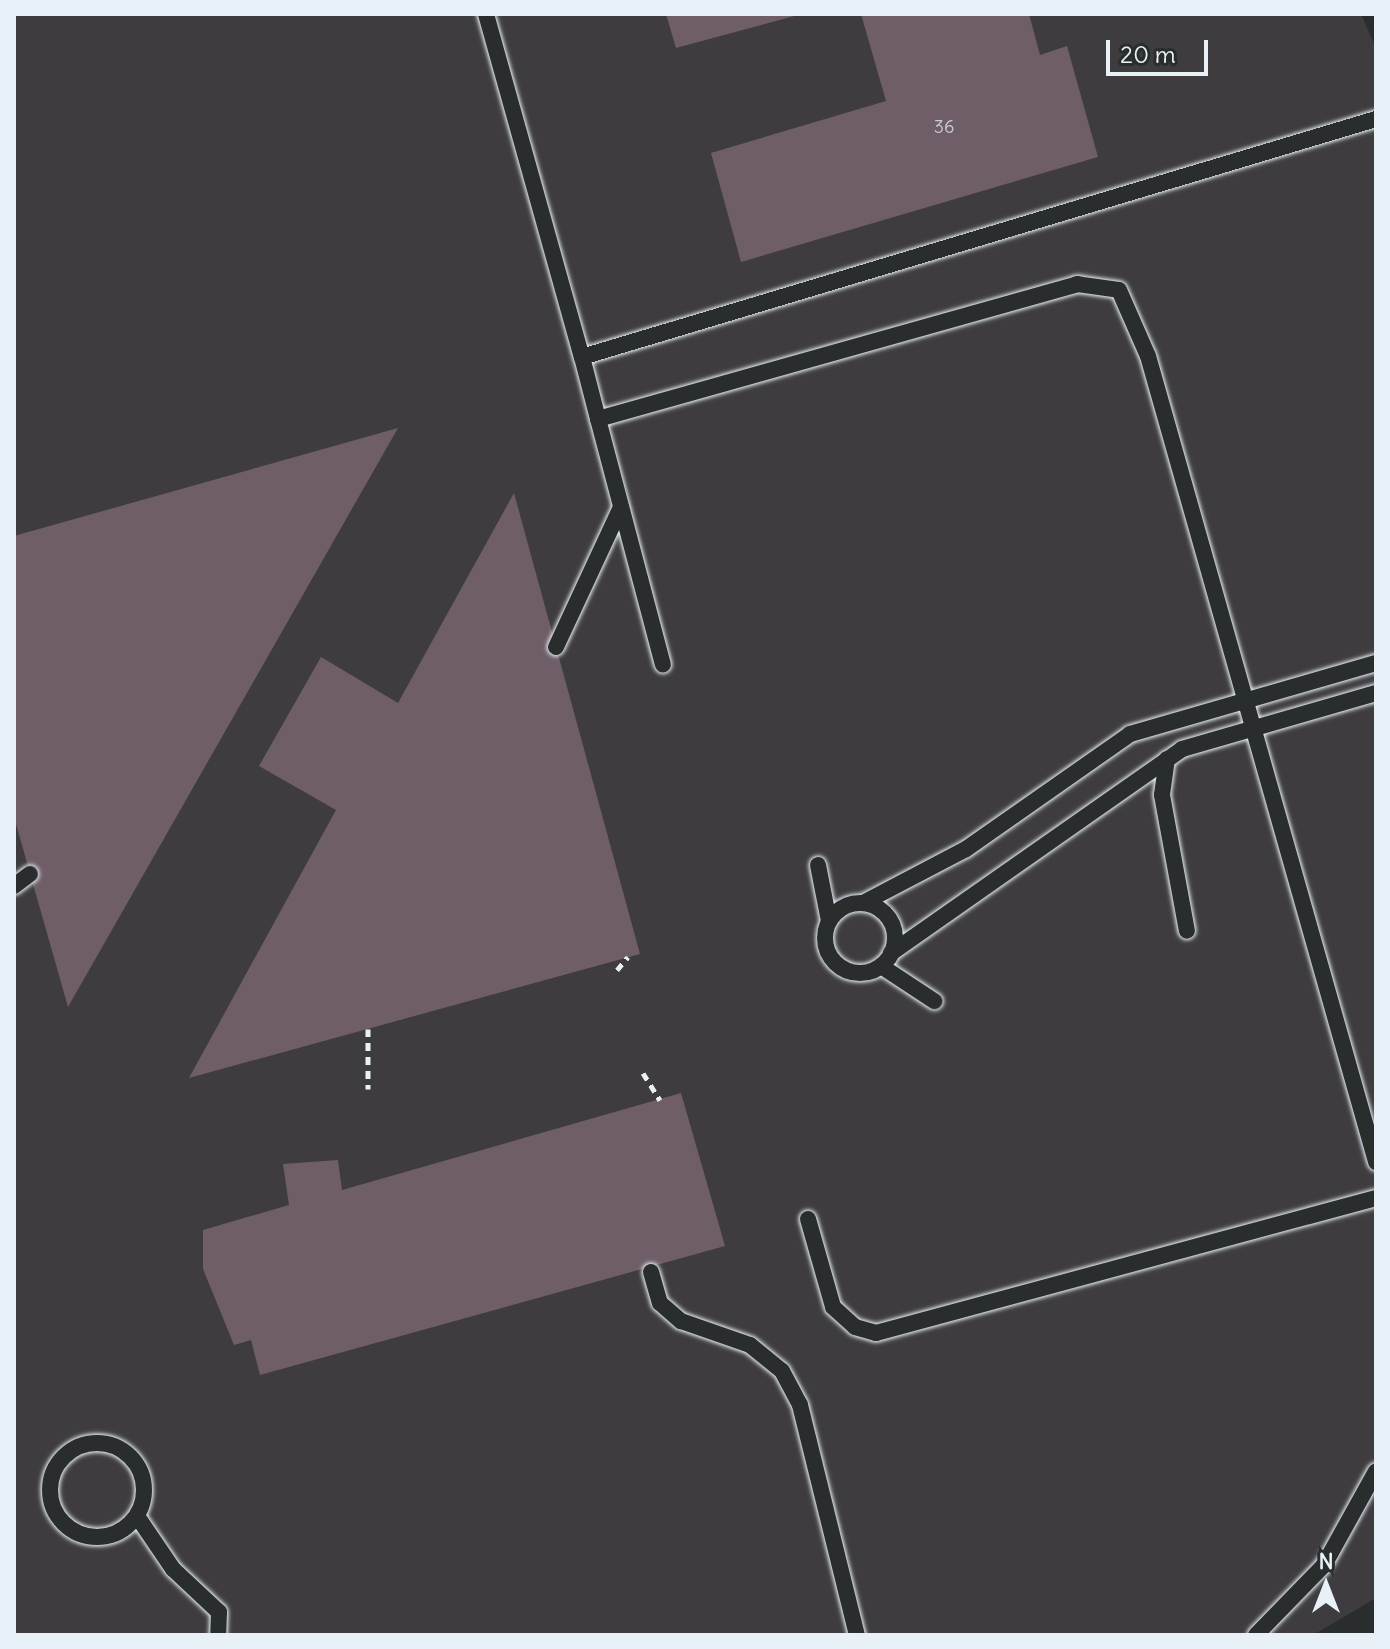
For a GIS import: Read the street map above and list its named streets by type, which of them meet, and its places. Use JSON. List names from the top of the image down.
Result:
{
  "house_numbers": ["36"],
  "scale_bar": "20 m",
  "north": "top"
}
